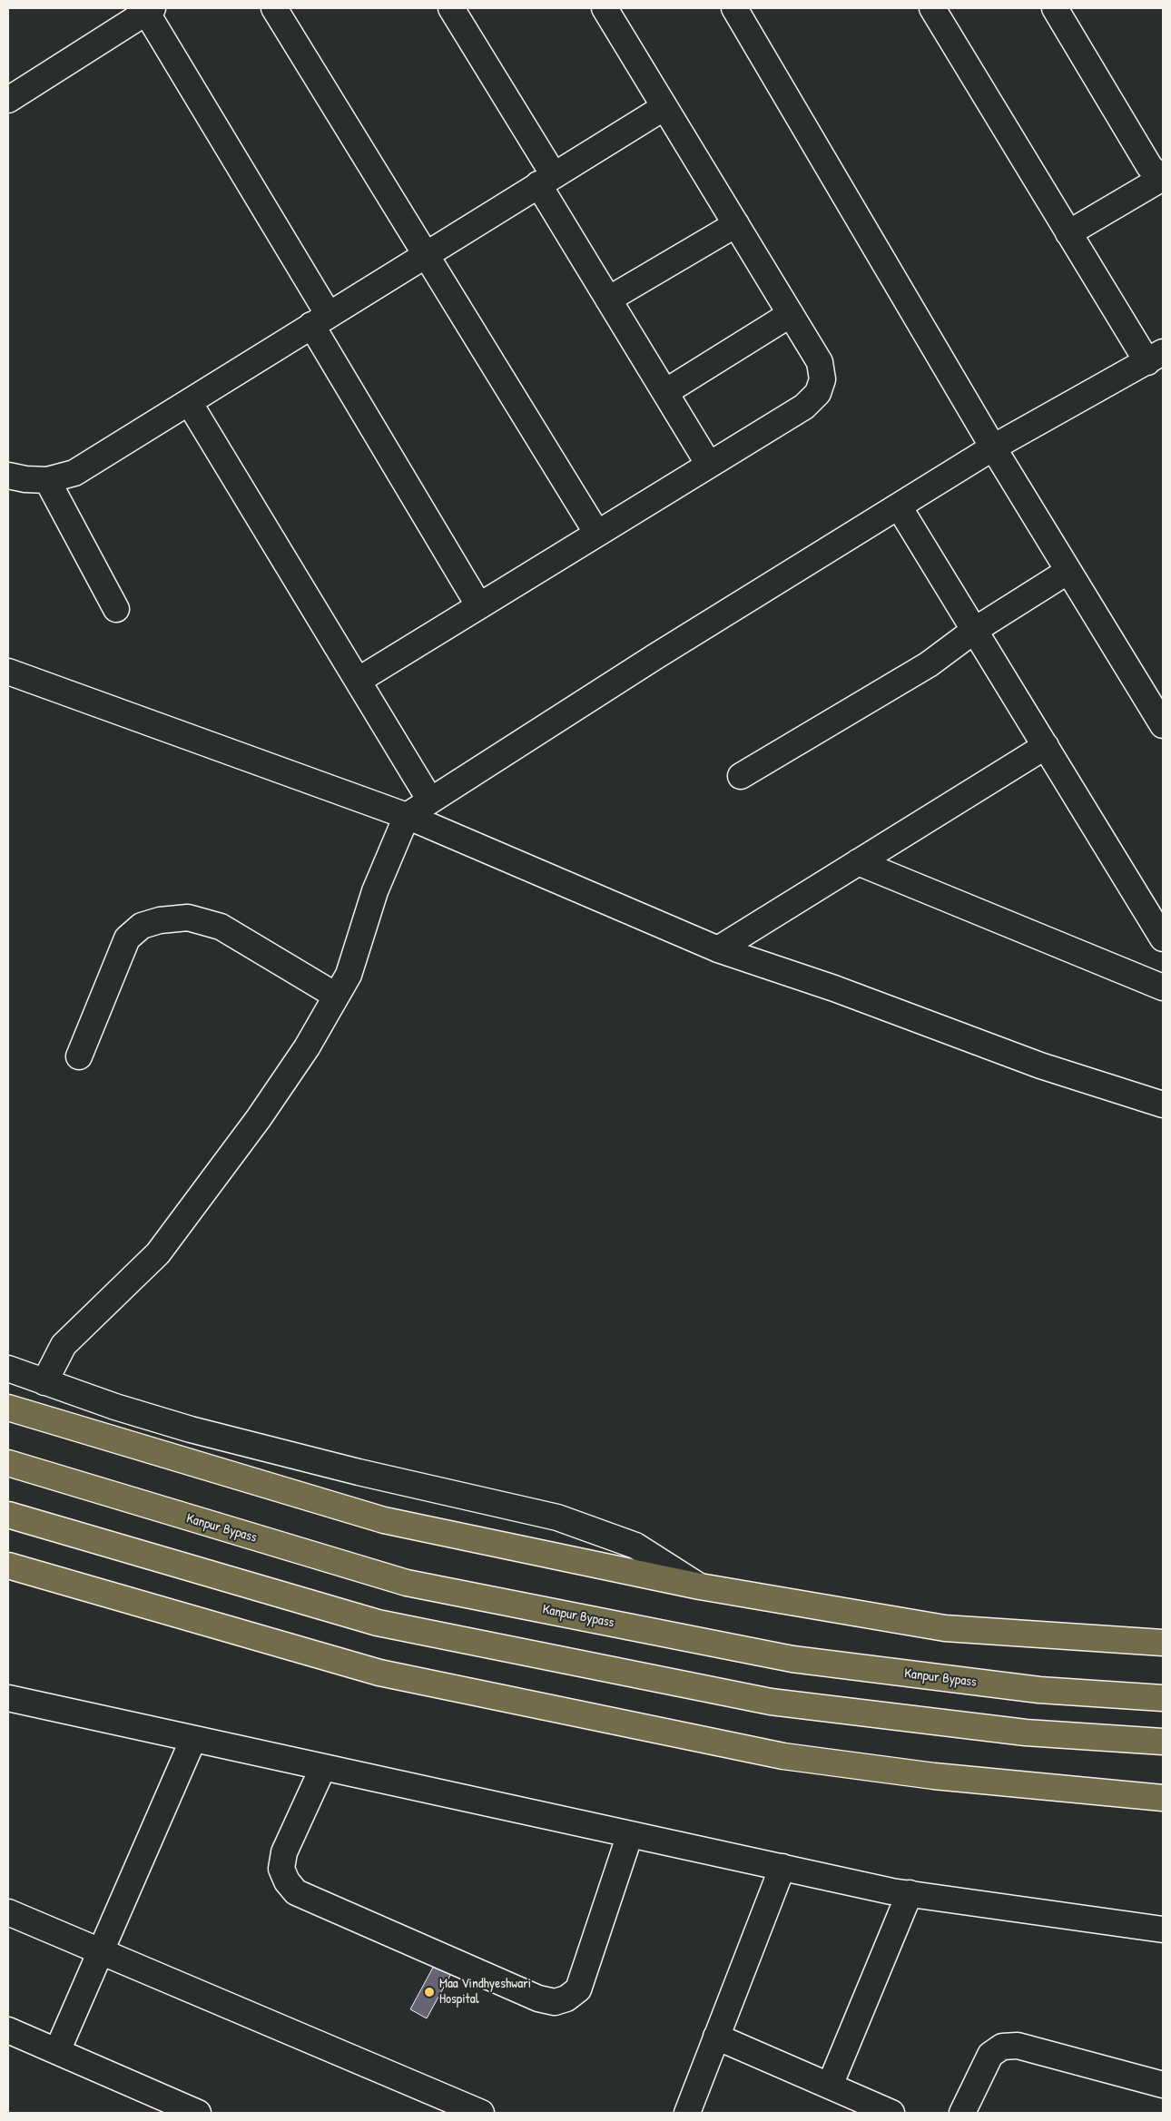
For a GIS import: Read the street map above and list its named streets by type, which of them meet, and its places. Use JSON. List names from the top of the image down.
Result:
{
  "streets": {
    "main road": ["Kanpur Bypass"]
  },
  "places": ["Maa Vindhyeshwari Hospital"]
}
